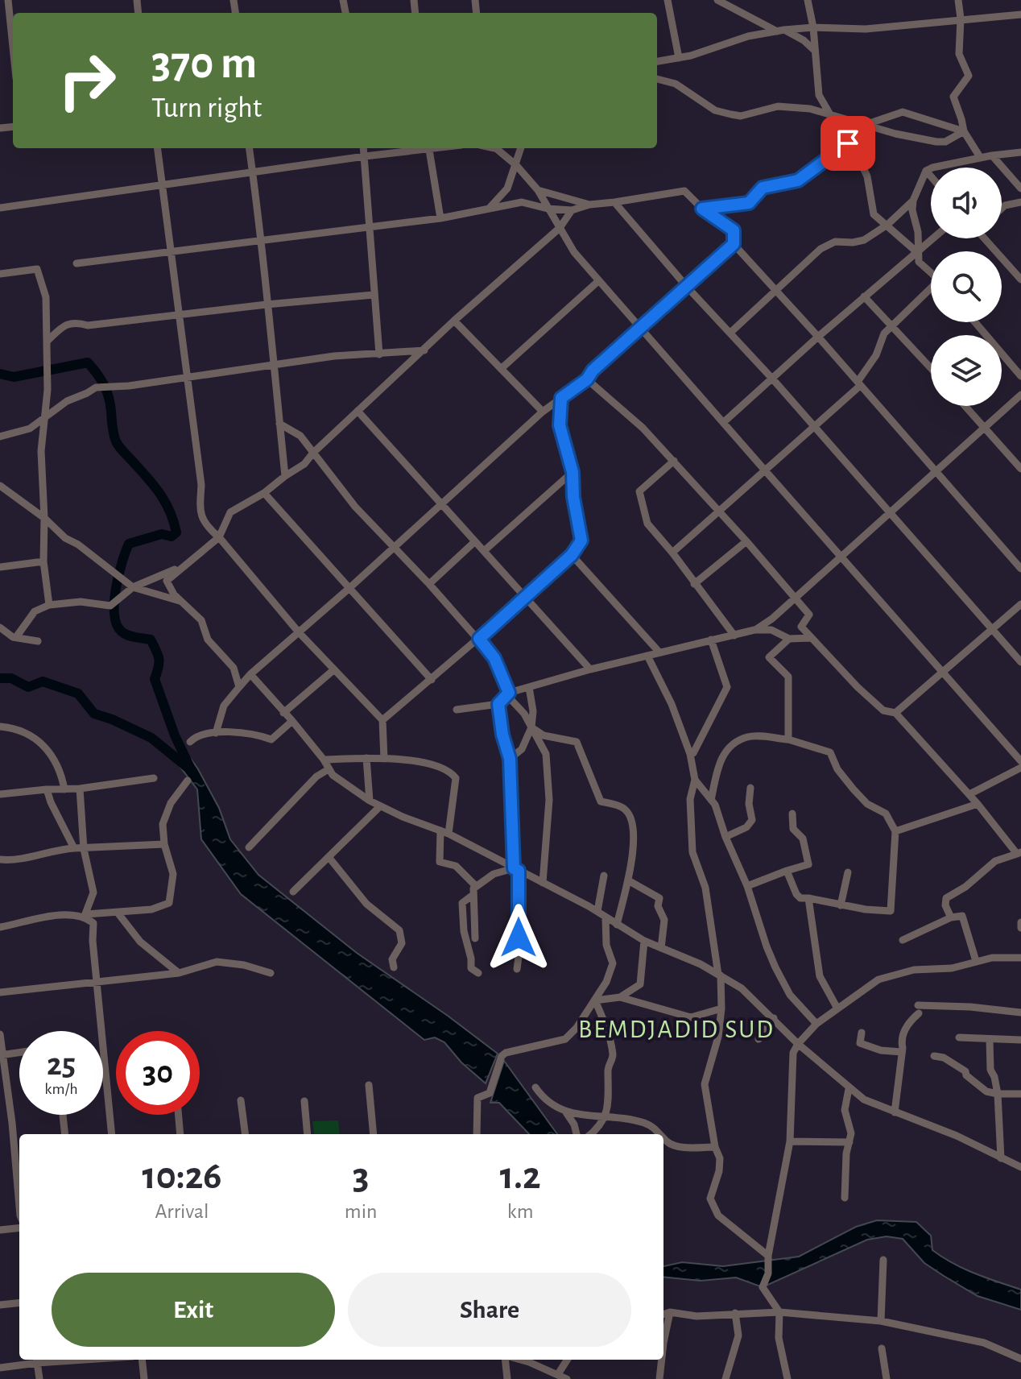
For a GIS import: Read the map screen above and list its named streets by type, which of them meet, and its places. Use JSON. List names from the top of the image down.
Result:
{
  "districts": ["BEMDJADID SUD"],
  "page": {
    "turn": ["370 m", "Turn right"],
    "speed": "25 km/h",
    "limit": "30",
    "eta": [
      "10:26",
      "Arrival",
      "3",
      "min",
      "1.2",
      "km"
    ],
    "buttons": ["Exit", "Share"]
  }
}
